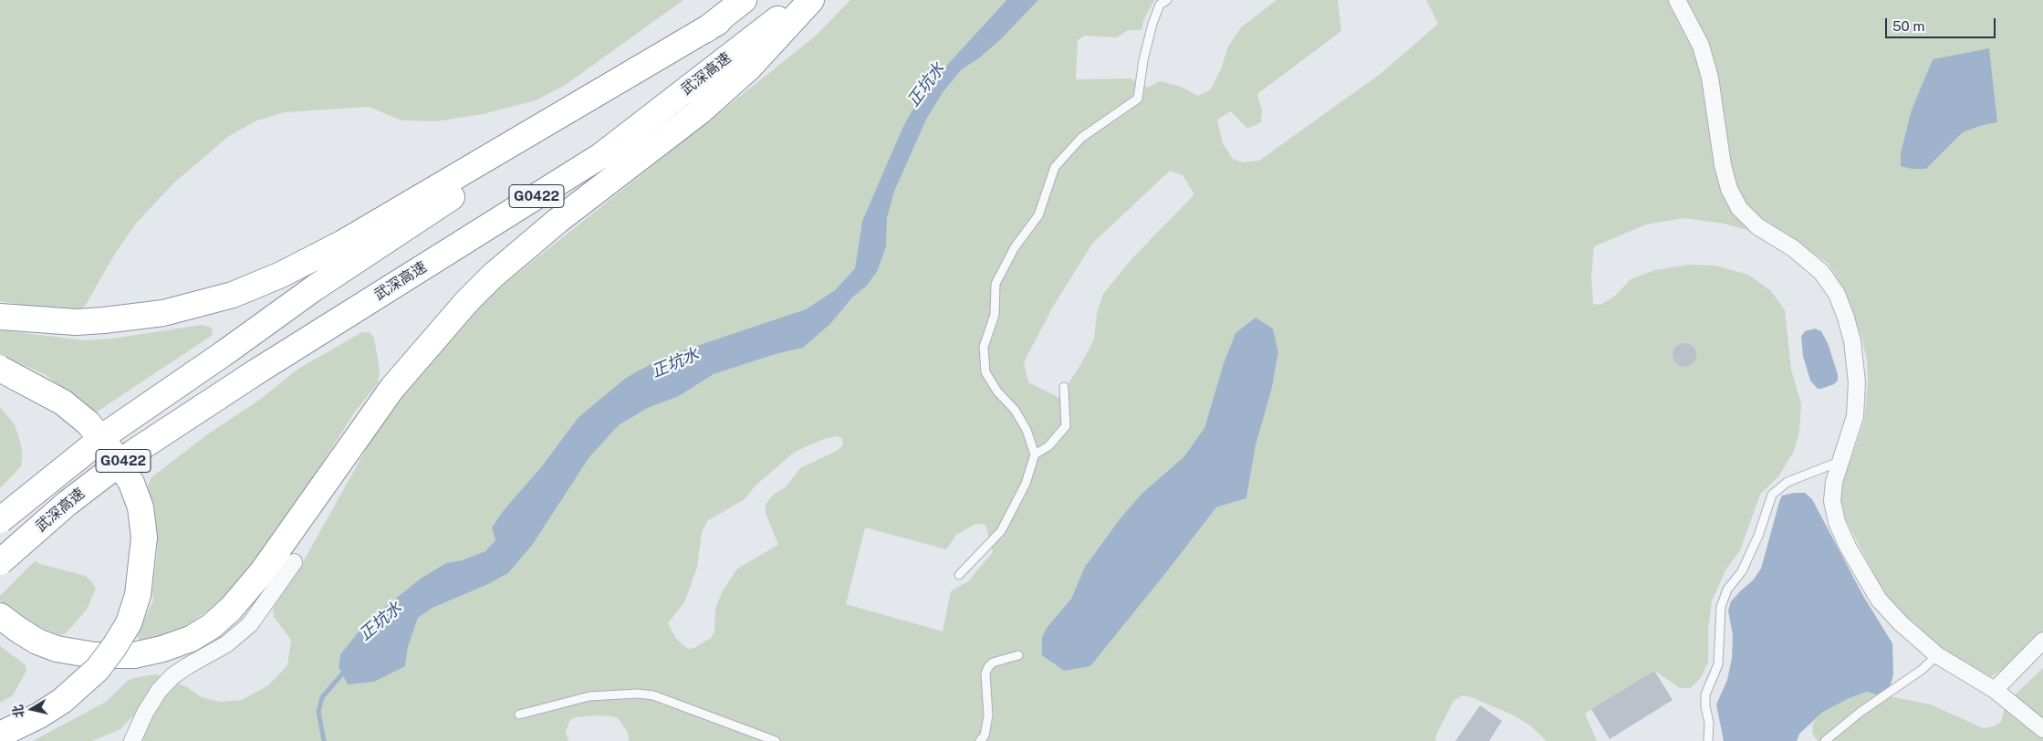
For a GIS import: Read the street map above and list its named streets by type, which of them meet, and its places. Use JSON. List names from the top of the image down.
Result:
{
  "streets": {
    "highway": ["武深高速", "G0422"]
  },
  "water": ["正坑水"],
  "scale_bar": "50 m",
  "north": "left"
}
